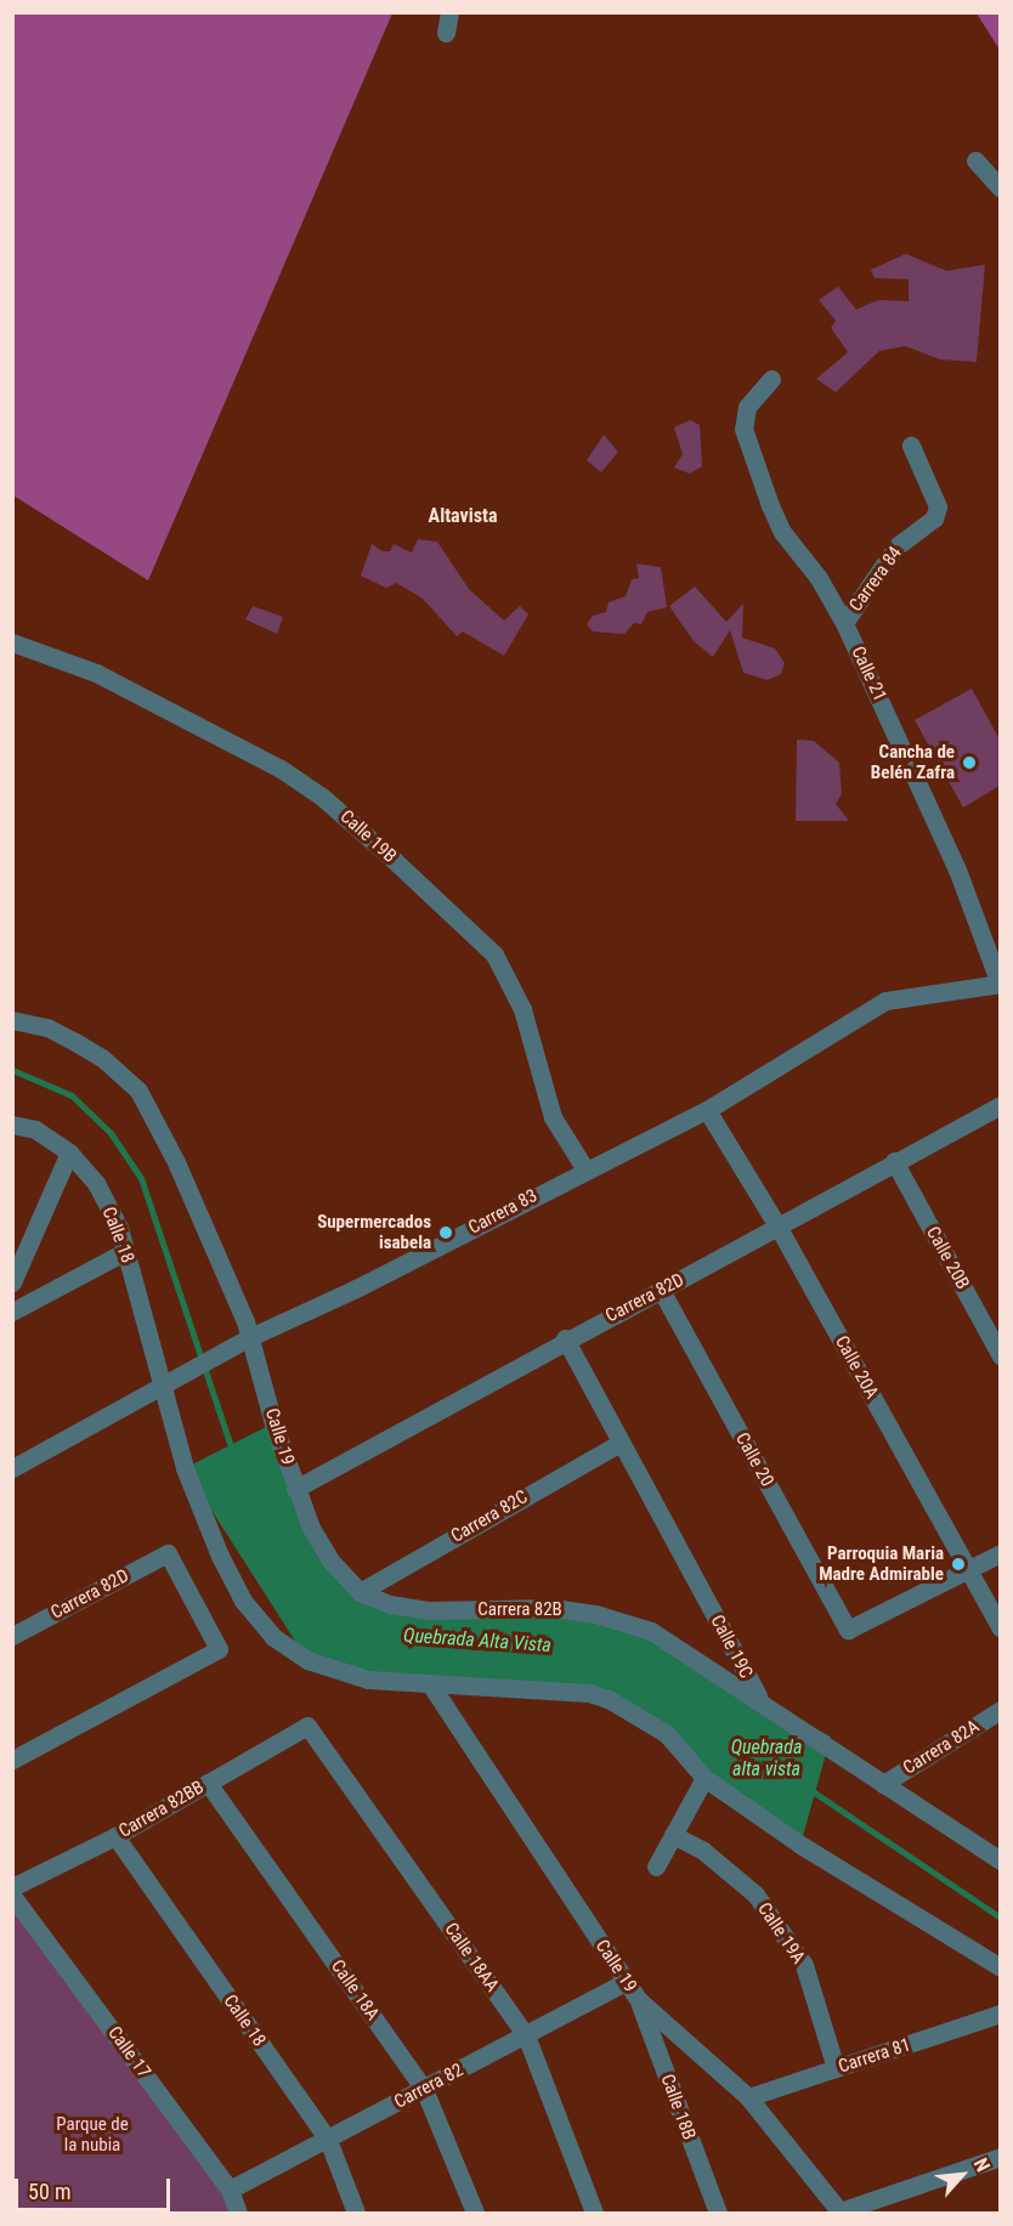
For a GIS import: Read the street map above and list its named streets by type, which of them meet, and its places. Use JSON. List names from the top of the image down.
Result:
{
  "streets": {
    "street": [
      "Carrera 84",
      "Calle 21",
      "Calle 19B",
      "Carrera 83",
      "Calle 18",
      "Calle 20B",
      "Carrera 82D",
      "Calle 20A",
      "Calle 19",
      "Calle 20",
      "Carrera 82C",
      "Carrera 82B",
      "Calle 19C",
      "Carrera 82A",
      "Carrera 82BB",
      "Calle 19A",
      "Calle 18AA",
      "Calle 18A",
      "Calle 17",
      "Carrera 81",
      "Carrera 82",
      "Calle 18B"
    ]
  },
  "crossings": [
    ["Carrera 84", "Calle 21"],
    ["Calle 21", "Carrera 83"],
    ["Calle 19B", "Carrera 83"],
    ["Carrera 83", "Calle 18"],
    ["Carrera 83", "Calle 20A"],
    ["Carrera 83", "Calle 19"],
    ["Calle 18", "Carrera 82BB"],
    ["Calle 18", "Carrera 82"],
    ["Calle 20B", "Carrera 82D"],
    ["Carrera 82D", "Calle 20A"],
    ["Carrera 82D", "Calle 19"],
    ["Carrera 82D", "Calle 20"],
    ["Carrera 82D", "Calle 19C"],
    ["Calle 20A", "Calle 20"],
    ["Calle 19", "Carrera 82C"],
    ["Calle 19", "Carrera 82B"],
    ["Calle 19", "Carrera 81"],
    ["Calle 19", "Carrera 82"],
    ["Calle 19", "Calle 18B"],
    ["Carrera 82C", "Calle 19C"],
    ["Carrera 82B", "Calle 19C"],
    ["Calle 19C", "Carrera 82A"],
    ["Carrera 82BB", "Calle 18AA"],
    ["Carrera 82BB", "Calle 18A"],
    ["Calle 19A", "Carrera 81"],
    ["Calle 18AA", "Carrera 82"],
    ["Calle 18A", "Carrera 82"],
    ["Calle 17", "Carrera 82"]
  ],
  "districts": ["Altavista"],
  "water": ["Quebrada Alta Vista", "Quebrada alta vista"],
  "parks": ["Parque de la nubia"],
  "places": ["Cancha de Belén Zafra", "Supermercados isabela", "Parroquia Maria Madre Admirable"],
  "scale_bar": "50 m",
  "north": "top right"
}
